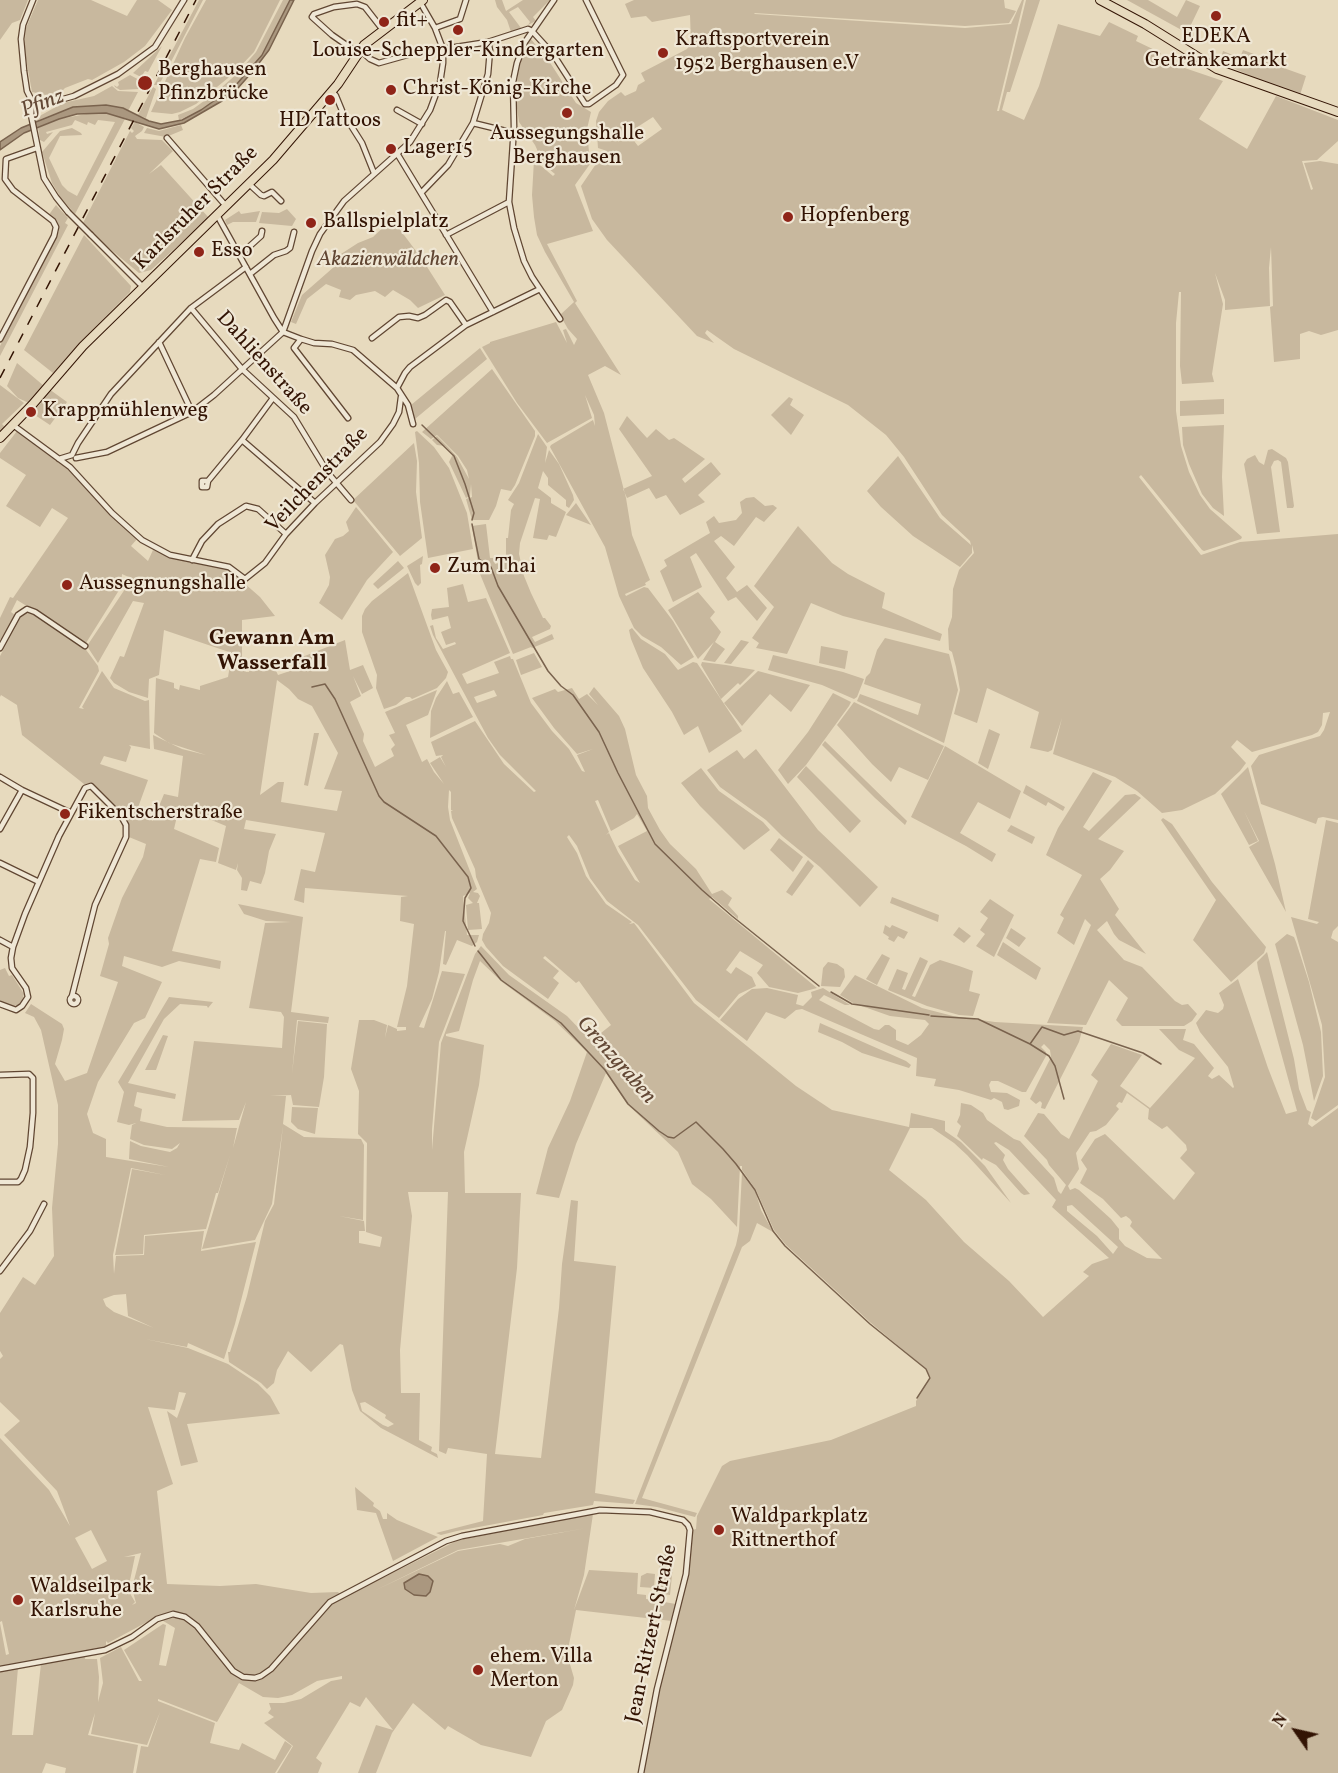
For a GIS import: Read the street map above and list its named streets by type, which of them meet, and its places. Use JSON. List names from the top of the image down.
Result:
{
  "streets": {
    "main road": ["Karlsruher Straße"],
    "street": ["Dahlienstraße", "Veilchenstraße", "Jean-Ritzert-Straße"]
  },
  "crossings": [
    ["Dahlienstraße", "Veilchenstraße"]
  ],
  "districts": ["Gewann Am Wasserfall"],
  "water": ["Pfinz", "Grenzgraben"],
  "parks": ["Akazienwäldchen"],
  "places": [
    "EDEKA Getränkemarkt",
    "fit+",
    "Louise-Scheppler-Kindergarten",
    "Kraftsportverein 1952 Berghausen e.V",
    "Berghausen Pfinzbrücke",
    "Christ-König-Kirche",
    "HD Tattoos",
    "Aussegungshalle Berghausen",
    "Lager15",
    "Hopfenberg",
    "Ballspielplatz",
    "Esso",
    "Krappmühlenweg",
    "Zum Thai",
    "Aussegnungshalle",
    "Fikentscherstraße",
    "Waldparkplatz Rittnerthof",
    "Waldseilpark Karlsruhe",
    "ehem. Villa Merton"
  ],
  "north": "top left"
}
